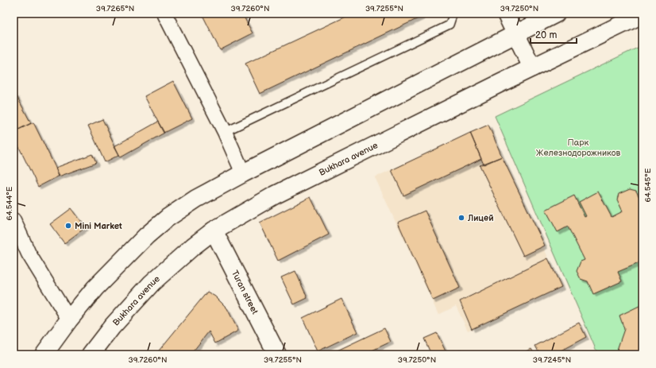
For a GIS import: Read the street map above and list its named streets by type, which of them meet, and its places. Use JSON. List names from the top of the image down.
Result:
{
  "streets": {
    "main road": ["Bukhara avenue", "Turan street"]
  },
  "crossings": [
    ["Bukhara avenue", "Turan street"]
  ],
  "parks": ["Парк Железнодорожников"],
  "places": ["Лицей", "Mini Market"],
  "scale_bar": "20 m",
  "coordinates": [
    "39.7265°N",
    "39.7260°N",
    "39.7255°N",
    "39.7250°N",
    "64.545°E",
    "64.544°E",
    "39.7245°N"
  ]
}
